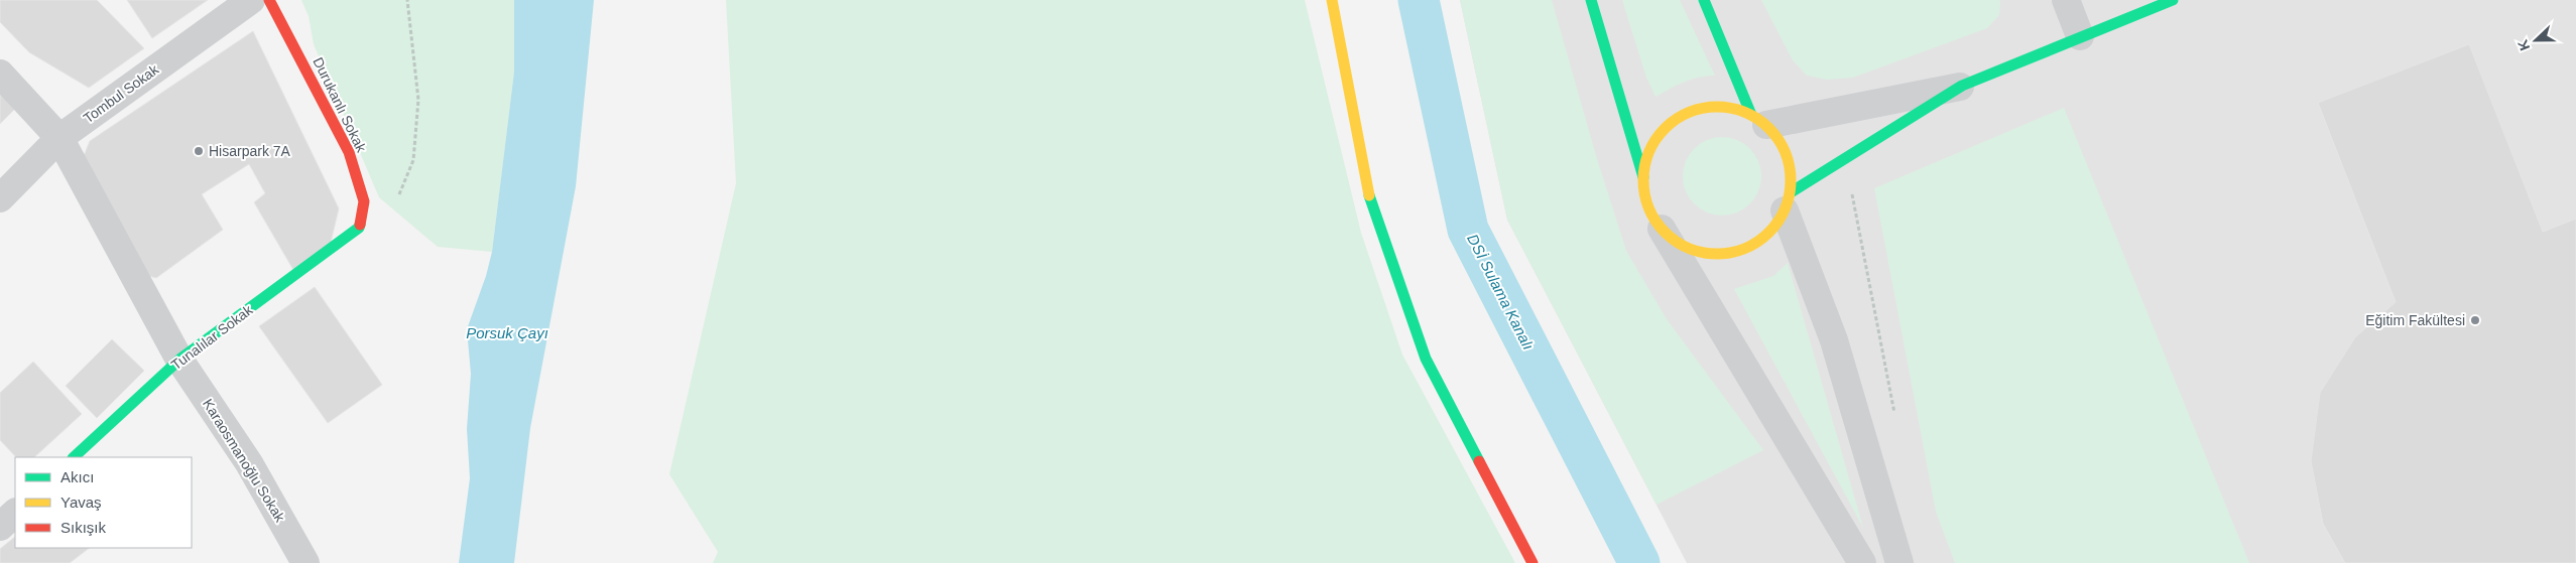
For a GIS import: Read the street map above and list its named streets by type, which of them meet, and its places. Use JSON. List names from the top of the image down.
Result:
{
  "streets": {
    "street": [
      "Tombul Sokak",
      "Durukanlı Sokak",
      "Tunalılar Sokak",
      "Karaosmanoğlu Sokak"
    ]
  },
  "crossings": [
    ["Tombul Sokak", "Karaosmanoğlu Sokak"],
    ["Durukanlı Sokak", "Tunalılar Sokak"],
    ["Tunalılar Sokak", "Karaosmanoğlu Sokak"]
  ],
  "water": ["DSİ Sulama Kanalı", "Porsuk Çayı"],
  "places": ["Hisarpark 7A", "Eğitim Fakültesi"],
  "legend": ["Akıcı", "Yavaş", "Sıkışık"],
  "north": "left"
}
